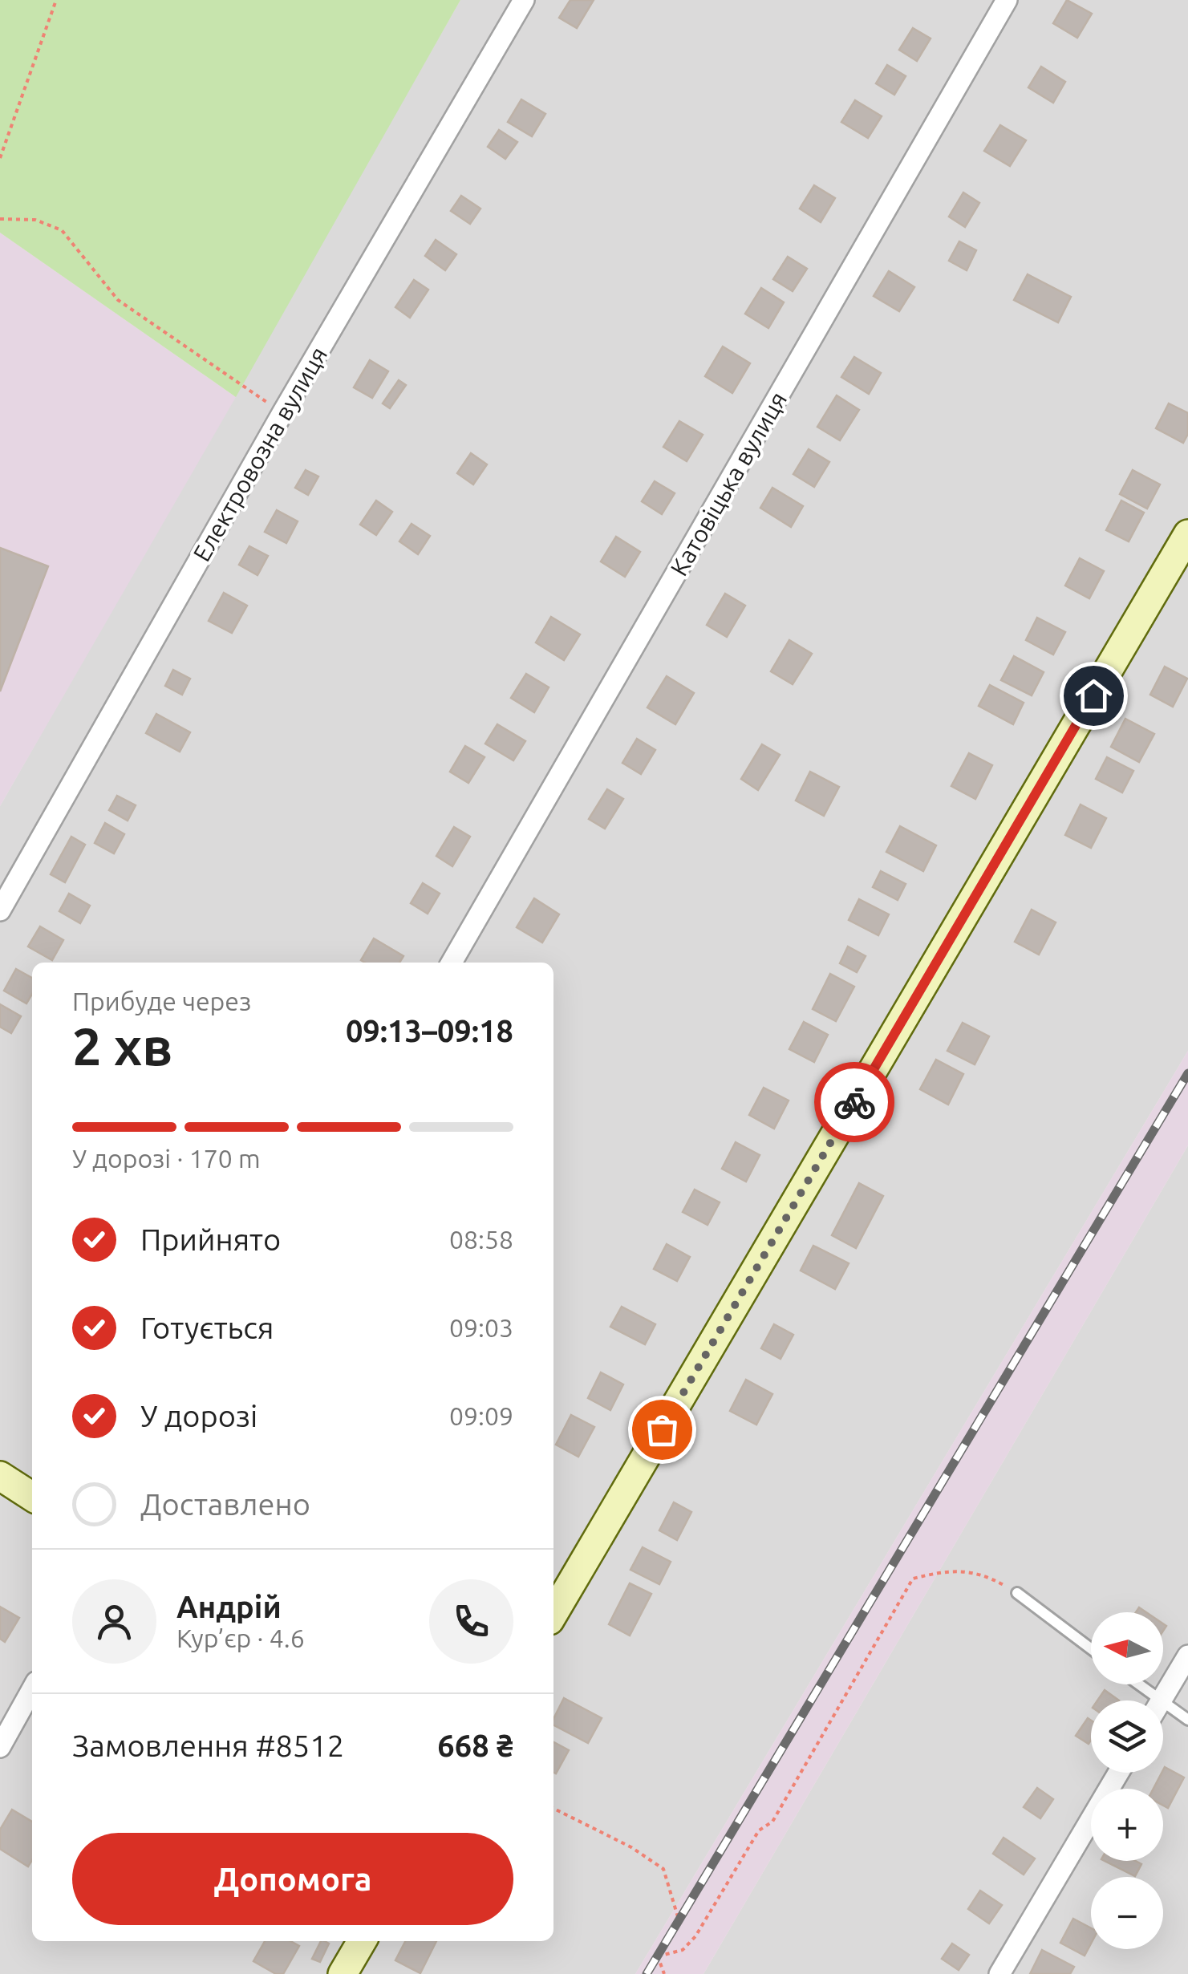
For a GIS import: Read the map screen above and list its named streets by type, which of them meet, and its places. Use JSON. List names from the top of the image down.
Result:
{
  "streets": {
    "street": ["Електровозна вулиця", "Катовіцька вулиця"]
  },
  "north": "left",
  "page": {
    "heading": ["2 хв", "Прибуде через", "09:13–09:18"],
    "panel": [
      "Андрій",
      "Кур’єр · 4.6",
      "Замовлення #8512",
      "668 ₴"
    ],
    "bar": "У дорозі · 170 m",
    "list": [
      ["Прийнято", "08:58"],
      ["Готується", "09:03"],
      ["У дорозі", "09:09"],
      "Доставлено"
    ],
    "map_buttons": ["+", "−"],
    "buttons": "Допомога"
  }
}
